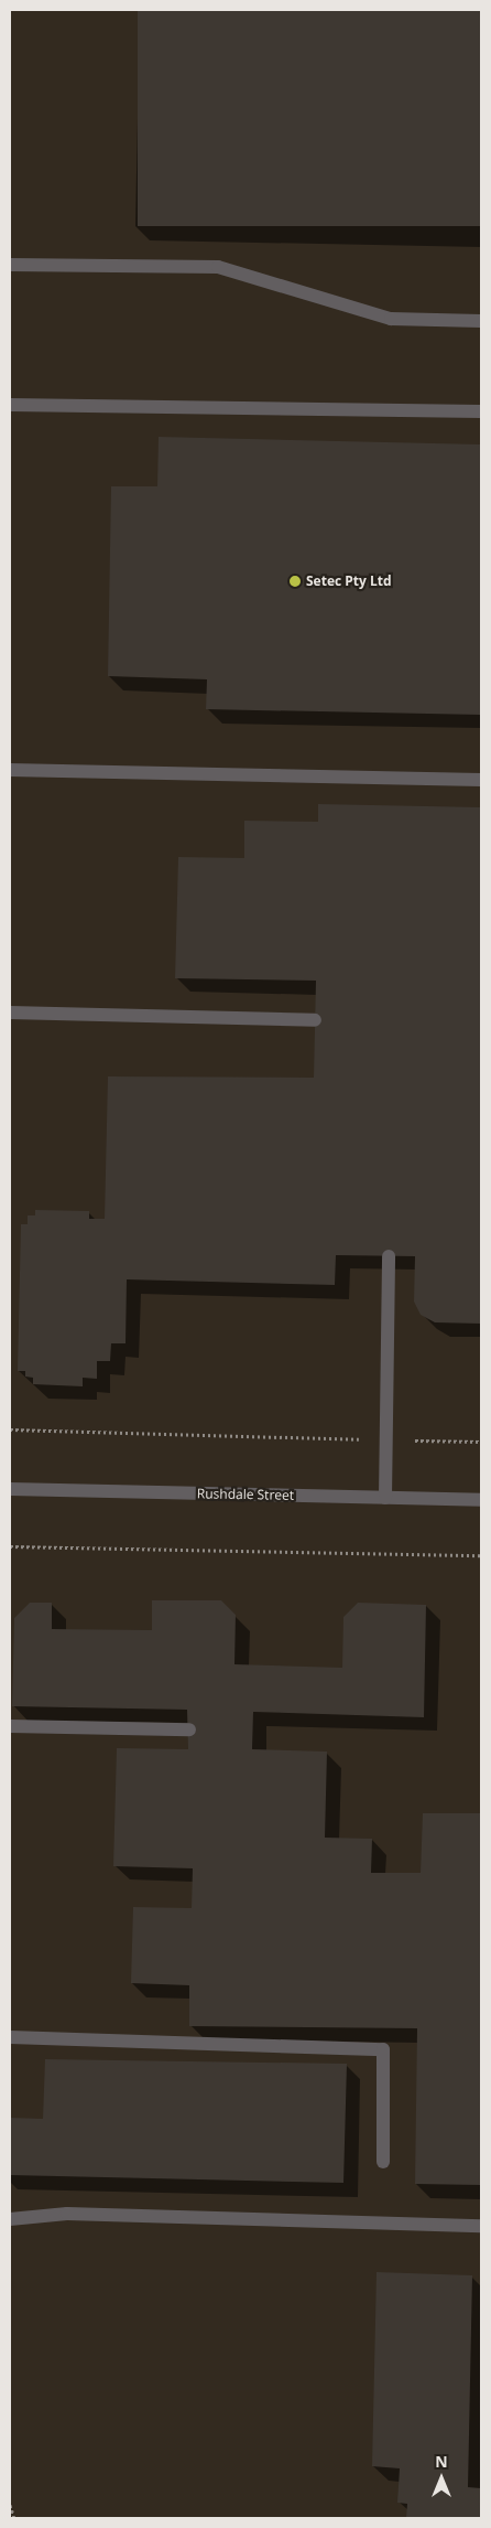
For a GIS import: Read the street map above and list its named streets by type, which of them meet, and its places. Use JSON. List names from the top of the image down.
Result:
{
  "streets": {
    "street": ["Rushdale Street"]
  },
  "places": ["Setec Pty Ltd"],
  "north": "top"
}
